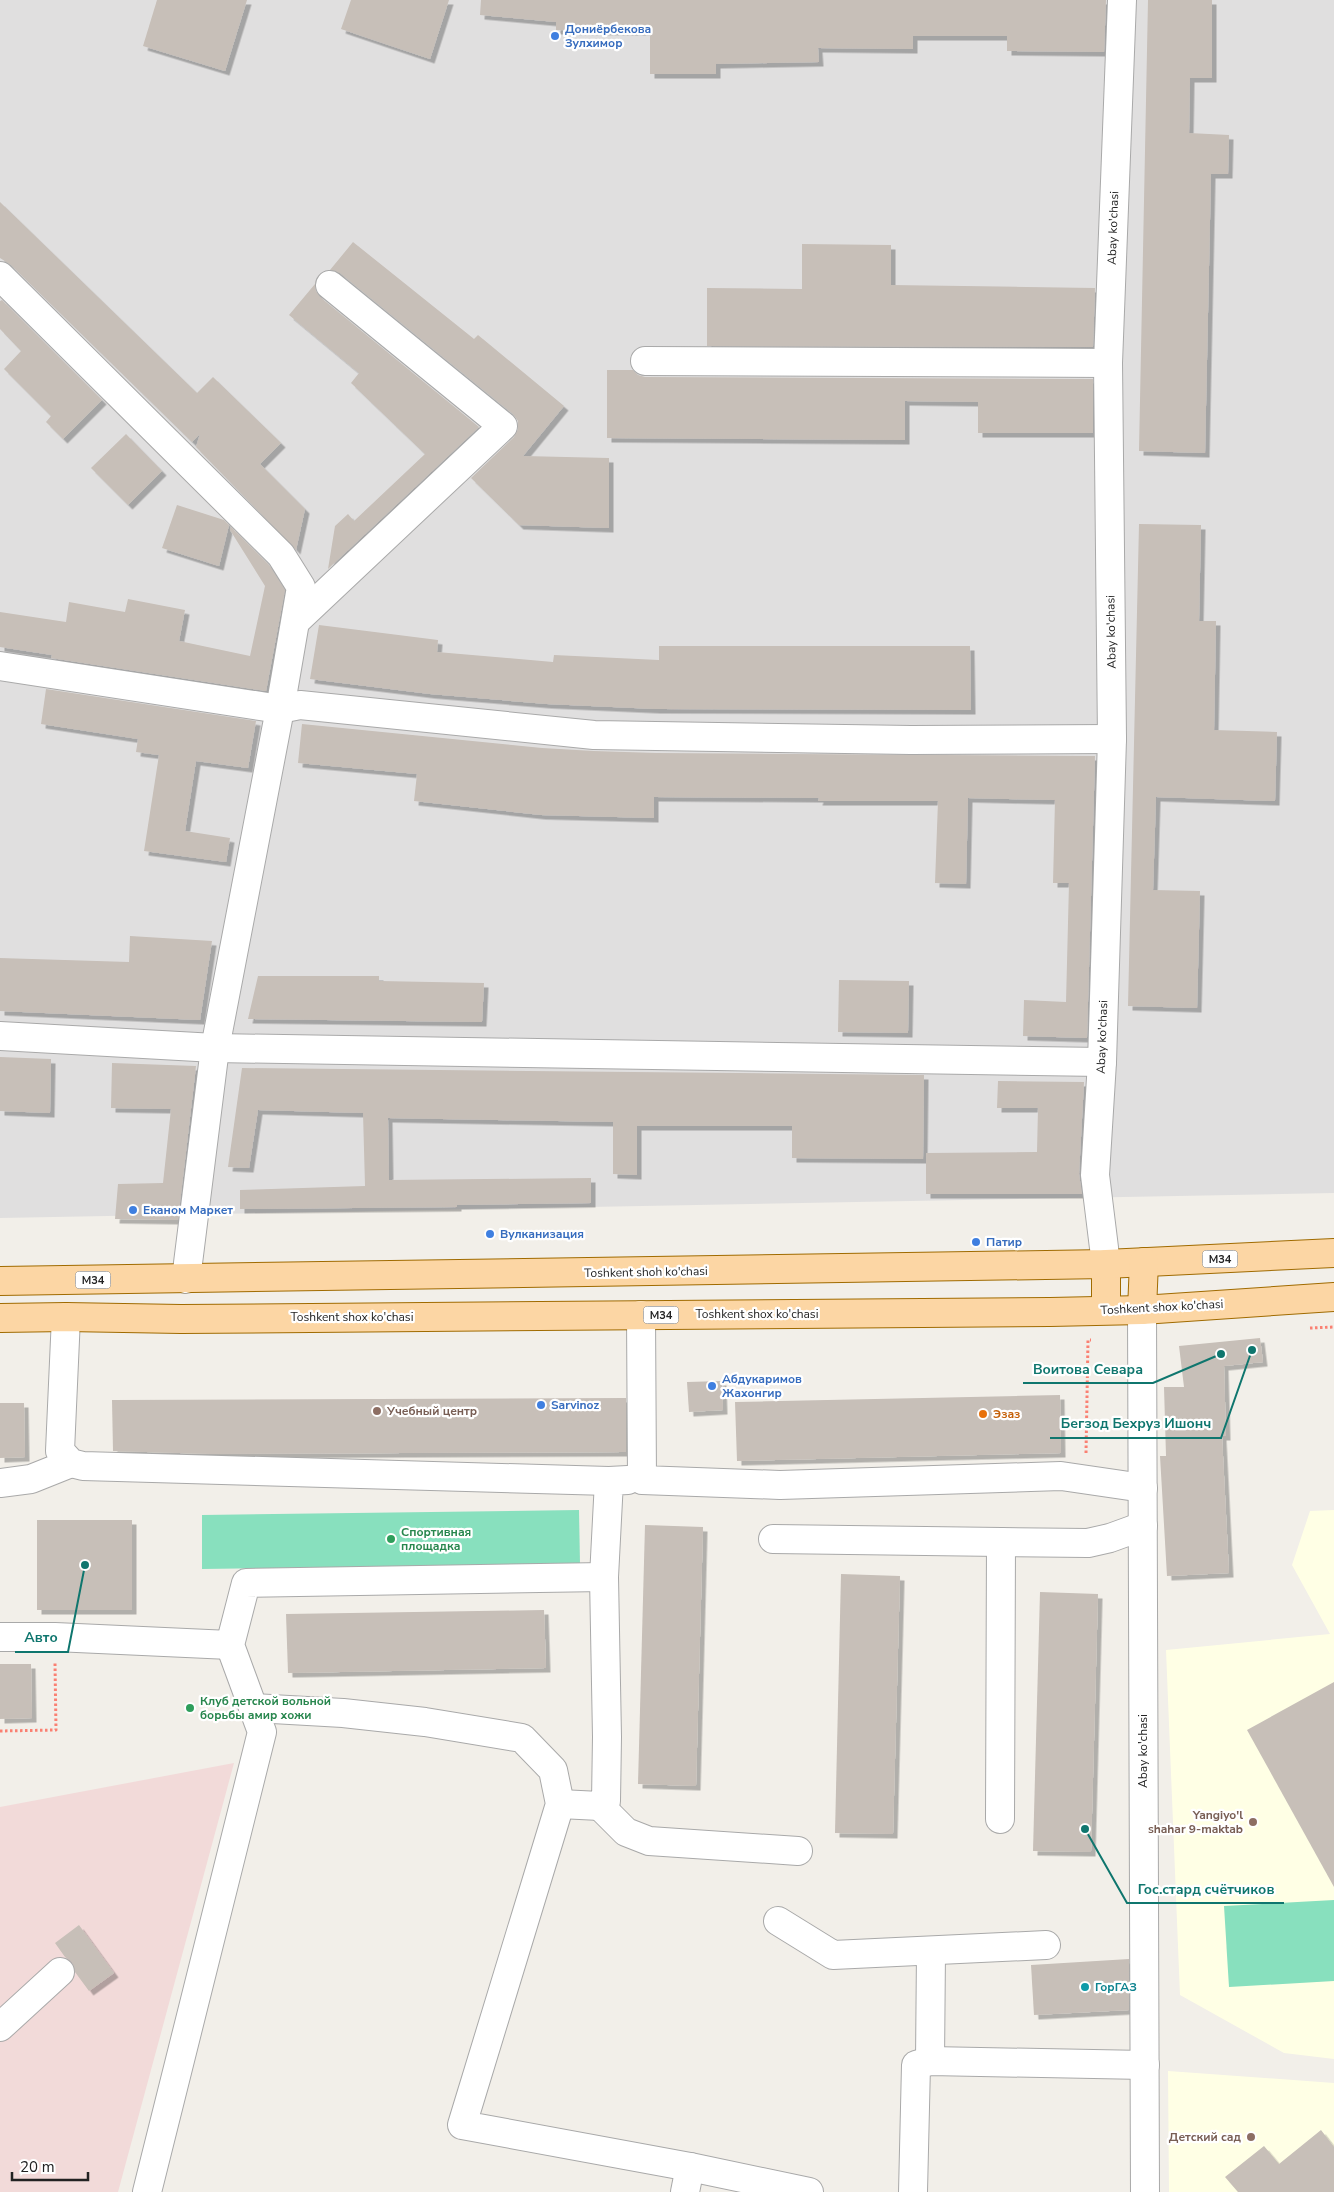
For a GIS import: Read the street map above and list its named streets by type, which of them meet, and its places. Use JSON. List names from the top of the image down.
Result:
{
  "streets": {
    "main road": ["M34", "Toshkent shoh ko'chasi", "Toshkent shox ko'chasi"],
    "street": ["Abay ko'chasi"]
  },
  "crossings": [
    ["Abay ko'chasi", "M34"],
    ["Abay ko'chasi", "Toshkent shoh ko'chasi"],
    ["Abay ko'chasi", "Toshkent shox ko'chasi"],
    ["M34", "Toshkent shoh ko'chasi"]
  ],
  "places": [
    "Дониёрбекова Зулхимор",
    "Еканом Маркет",
    "Вулканизация",
    "Патир",
    "Бегзод Бехруз Ишонч",
    "Воитова Севара",
    "Абдукаримов Жахонгир",
    "Sarvinoz",
    "Учебный центр",
    "Эзаз",
    "Спортивная площадка",
    "Авто",
    "Клуб детской вольной борьбы амир хожи",
    "Yangiyo'l shahar 9-maktab",
    "Гос.стард счётчиков",
    "ГорГАЗ",
    "Детский сад"
  ],
  "scale_bar": "20 m"
}
